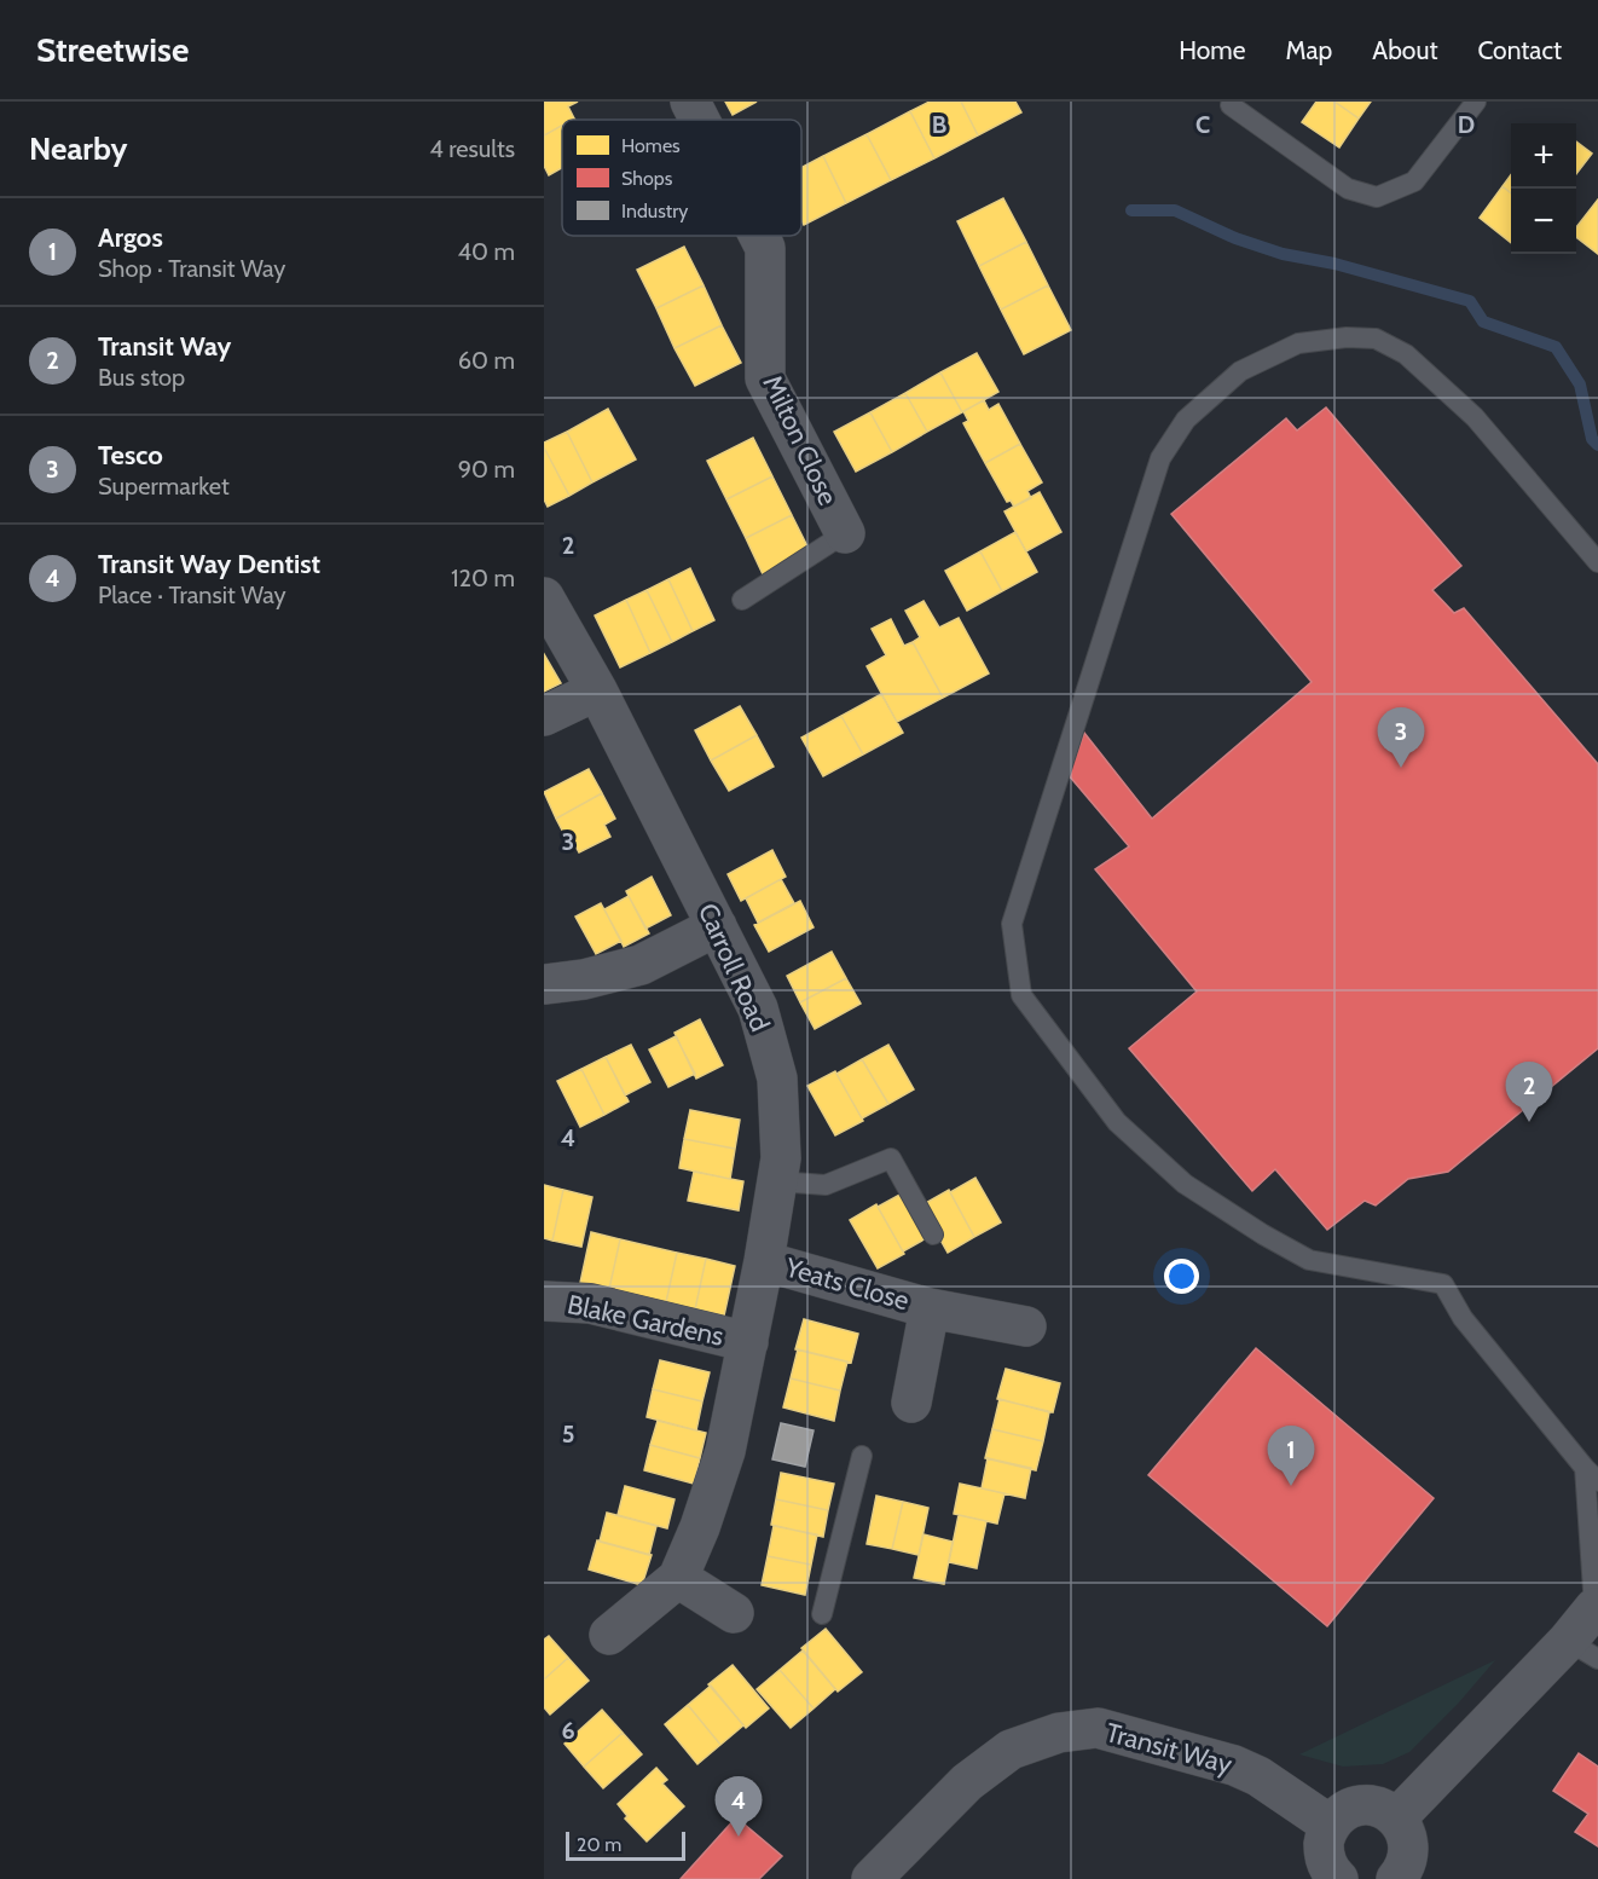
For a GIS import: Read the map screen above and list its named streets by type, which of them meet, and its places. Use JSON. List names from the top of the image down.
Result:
{
  "streets": {
    "street": [
      "Milton Close",
      "Carroll Road",
      "Yeats Close",
      "Blake Gardens",
      "Transit Way"
    ]
  },
  "crossings": [
    ["Carroll Road", "Yeats Close"],
    ["Carroll Road", "Blake Gardens"]
  ],
  "legend": ["Homes", "Shops", "Industry"],
  "scale_bar": "20 m",
  "page": {
    "header": "Streetwise",
    "nav": [
      "Home",
      "Map",
      "About",
      "Contact"
    ],
    "heading": ["Nearby", "4 results"],
    "map_buttons": ["+", "−"],
    "list": [
      {
        "mark": "1",
        "name": "Argos",
        "note": "Shop · Transit Way",
        "value": "40 m"
      },
      {
        "mark": "2",
        "name": "Transit Way",
        "note": "Bus stop",
        "value": "60 m"
      },
      {
        "mark": "3",
        "name": "Tesco",
        "note": "Supermarket",
        "value": "90 m"
      },
      {
        "mark": "4",
        "name": "Transit Way Dentist",
        "note": "Place · Transit Way",
        "value": "120 m"
      }
    ],
    "pins": [
      "3",
      "2",
      "1",
      "4"
    ],
    "scale": "20 m"
  },
  "grid": {
    "columns": ["B", "C", "D"],
    "rows": [
      "2",
      "3",
      "4",
      "5",
      "6"
    ]
  }
}
